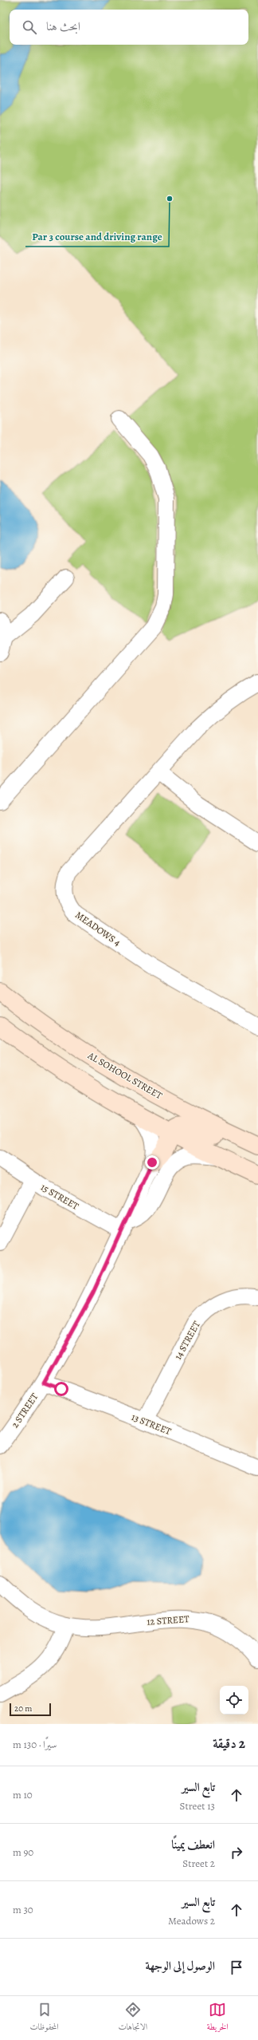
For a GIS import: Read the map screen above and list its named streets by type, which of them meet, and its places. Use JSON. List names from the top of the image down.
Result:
{
  "streets": {
    "main road": ["AL SOHOOL STREET"],
    "street": [
      "MEADOWS 4",
      "15 STREET",
      "14 STREET",
      "2 STREET",
      "13 STREET",
      "12 STREET"
    ]
  },
  "crossings": [
    ["15 STREET", "2 STREET"],
    ["14 STREET", "13 STREET"],
    ["2 STREET", "13 STREET"]
  ],
  "places": ["Par 3 course and driving range"],
  "scale_bar": "20 m",
  "page": {
    "search": "ابحث هنا",
    "scale": "20 m",
    "heading": ["2 دقيقة", "سيرًا · 130 m"],
    "list": [
      ["تابع السير", "13 Street", "10 m"],
      ["انعطف يمينًا", "2 Street", "90 m"],
      ["تابع السير", "Meadows 2", "30 m"],
      "الوصول إلى الوجهة"
    ],
    "nav": ["الخريطة", "الاتجاهات", "المحفوظات"]
  }
}
